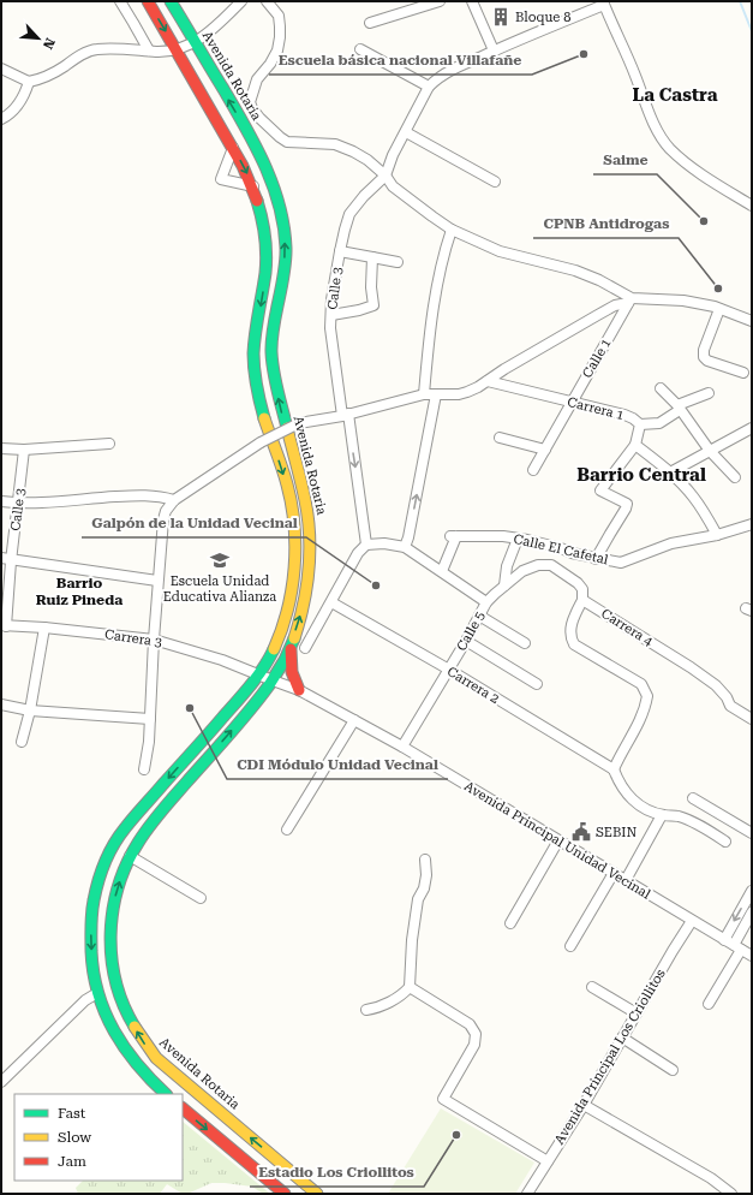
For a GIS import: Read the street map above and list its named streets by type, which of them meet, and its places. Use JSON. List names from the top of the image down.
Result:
{
  "streets": {
    "main road": ["Avenida Rotaria"],
    "street": [
      "Calle 3",
      "Calle 1",
      "Carrera 1",
      "Calle El Cafetal",
      "Carrera 4",
      "Calle 5",
      "Carrera 3",
      "Carrera 2",
      "Avenida Principal Unidad Vecinal",
      "Avenida Principal Los Criollitos"
    ]
  },
  "crossings": [
    ["Avenida Rotaria", "Carrera 3"],
    ["Avenida Rotaria", "Avenida Principal Unidad Vecinal"],
    ["Calle 3", "Carrera 3"],
    ["Calle 1", "Carrera 1"],
    ["Calle 5", "Carrera 2"],
    ["Calle 5", "Avenida Principal Unidad Vecinal"],
    ["Carrera 3", "Avenida Principal Unidad Vecinal"],
    ["Avenida Principal Unidad Vecinal", "Avenida Principal Los Criollitos"]
  ],
  "districts": ["La Castra", "Barrio Central", "Barrio Ruiz Pineda"],
  "places": {
    "building": ["Bloque 8"],
    "other": [
      "Escuela básica nacional Villafañe",
      "Saime",
      "CPNB Antidrogas",
      "Galpón de la Unidad Vecinal",
      "CDI Módulo Unidad Vecinal",
      "Estadio Los Criollitos"
    ],
    "school or university": ["Escuela Unidad Educativa Alianza"],
    "public building": ["SEBIN"]
  },
  "legend": ["Fast", "Slow", "Jam"],
  "north": "bottom right"
}
